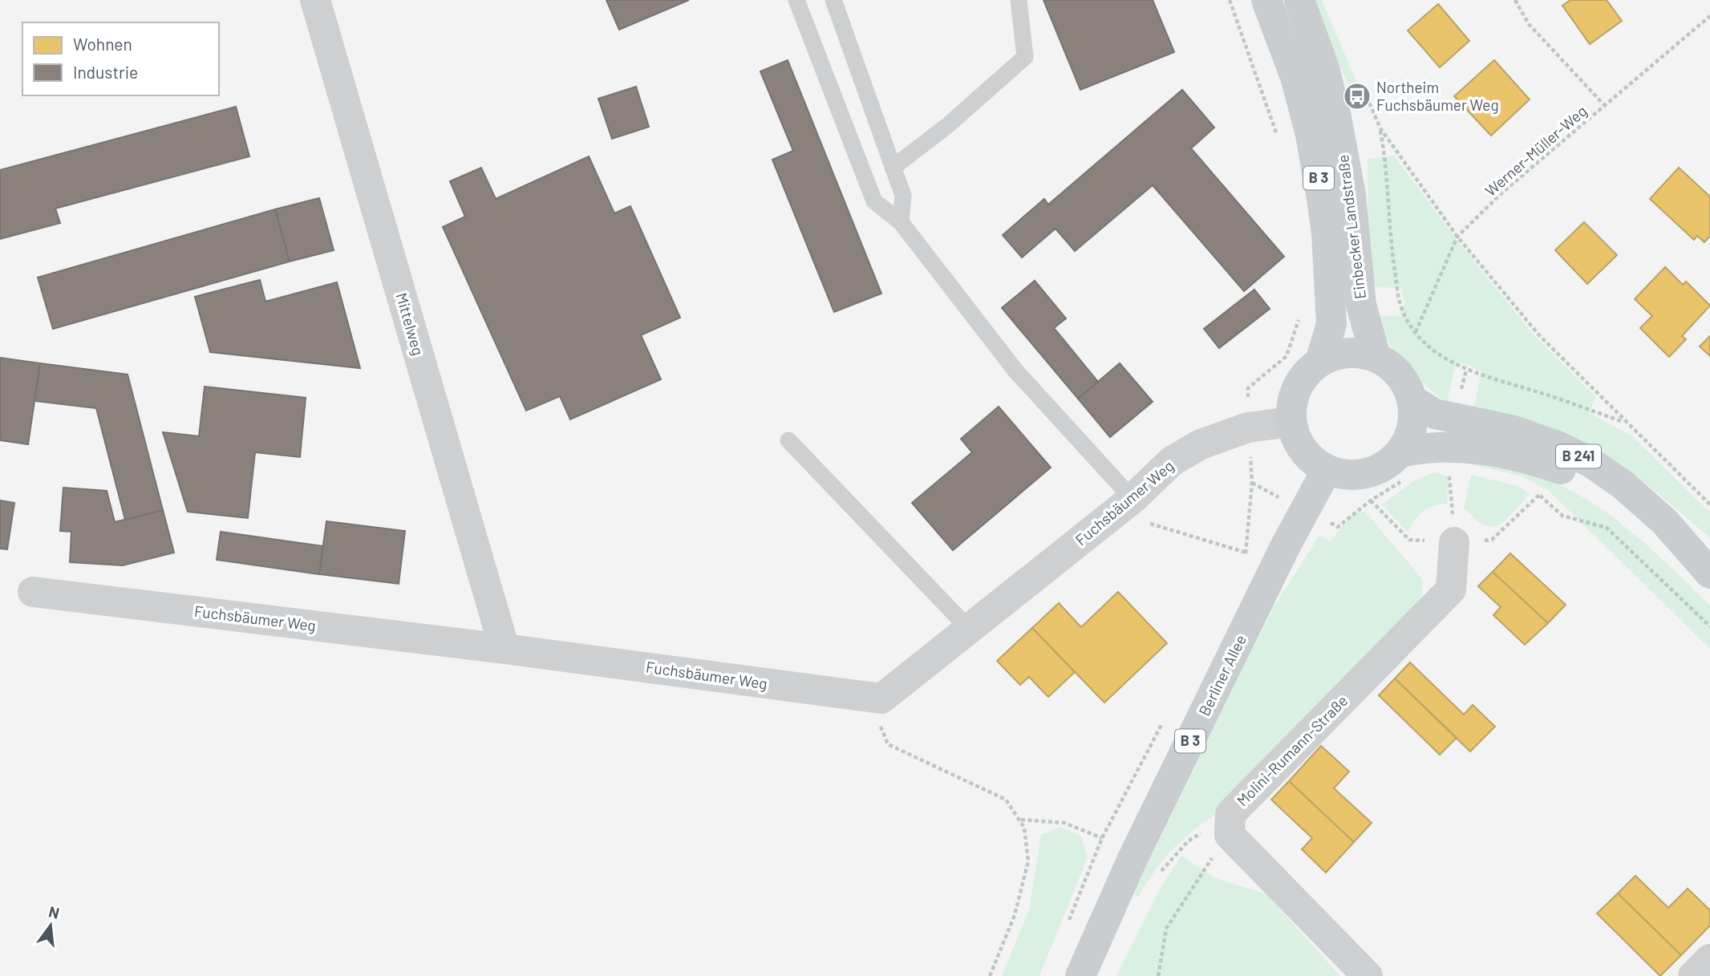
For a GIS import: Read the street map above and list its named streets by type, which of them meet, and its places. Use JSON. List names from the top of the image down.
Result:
{
  "streets": {
    "main road": [
      "B 3",
      "Einbecker Landstraße",
      "B 241",
      "Berliner Allee"
    ],
    "street": ["Mittelweg", "Fuchsbäumer Weg", "Molini-Rumann-Straße"],
    "path": ["Werner-Müller-Weg"]
  },
  "crossings": [
    ["Einbecker Landstraße", "B 241"],
    ["Einbecker Landstraße", "Fuchsbäumer Weg"],
    ["Einbecker Landstraße", "Berliner Allee"],
    ["Mittelweg", "Fuchsbäumer Weg"],
    ["B 241", "Fuchsbäumer Weg"],
    ["B 241", "Berliner Allee"],
    ["Fuchsbäumer Weg", "Berliner Allee"]
  ],
  "places": {
    "bus stop": ["Northeim Fuchsbäumer Weg"]
  },
  "legend": ["Wohnen", "Industrie"],
  "north": "top"
}
